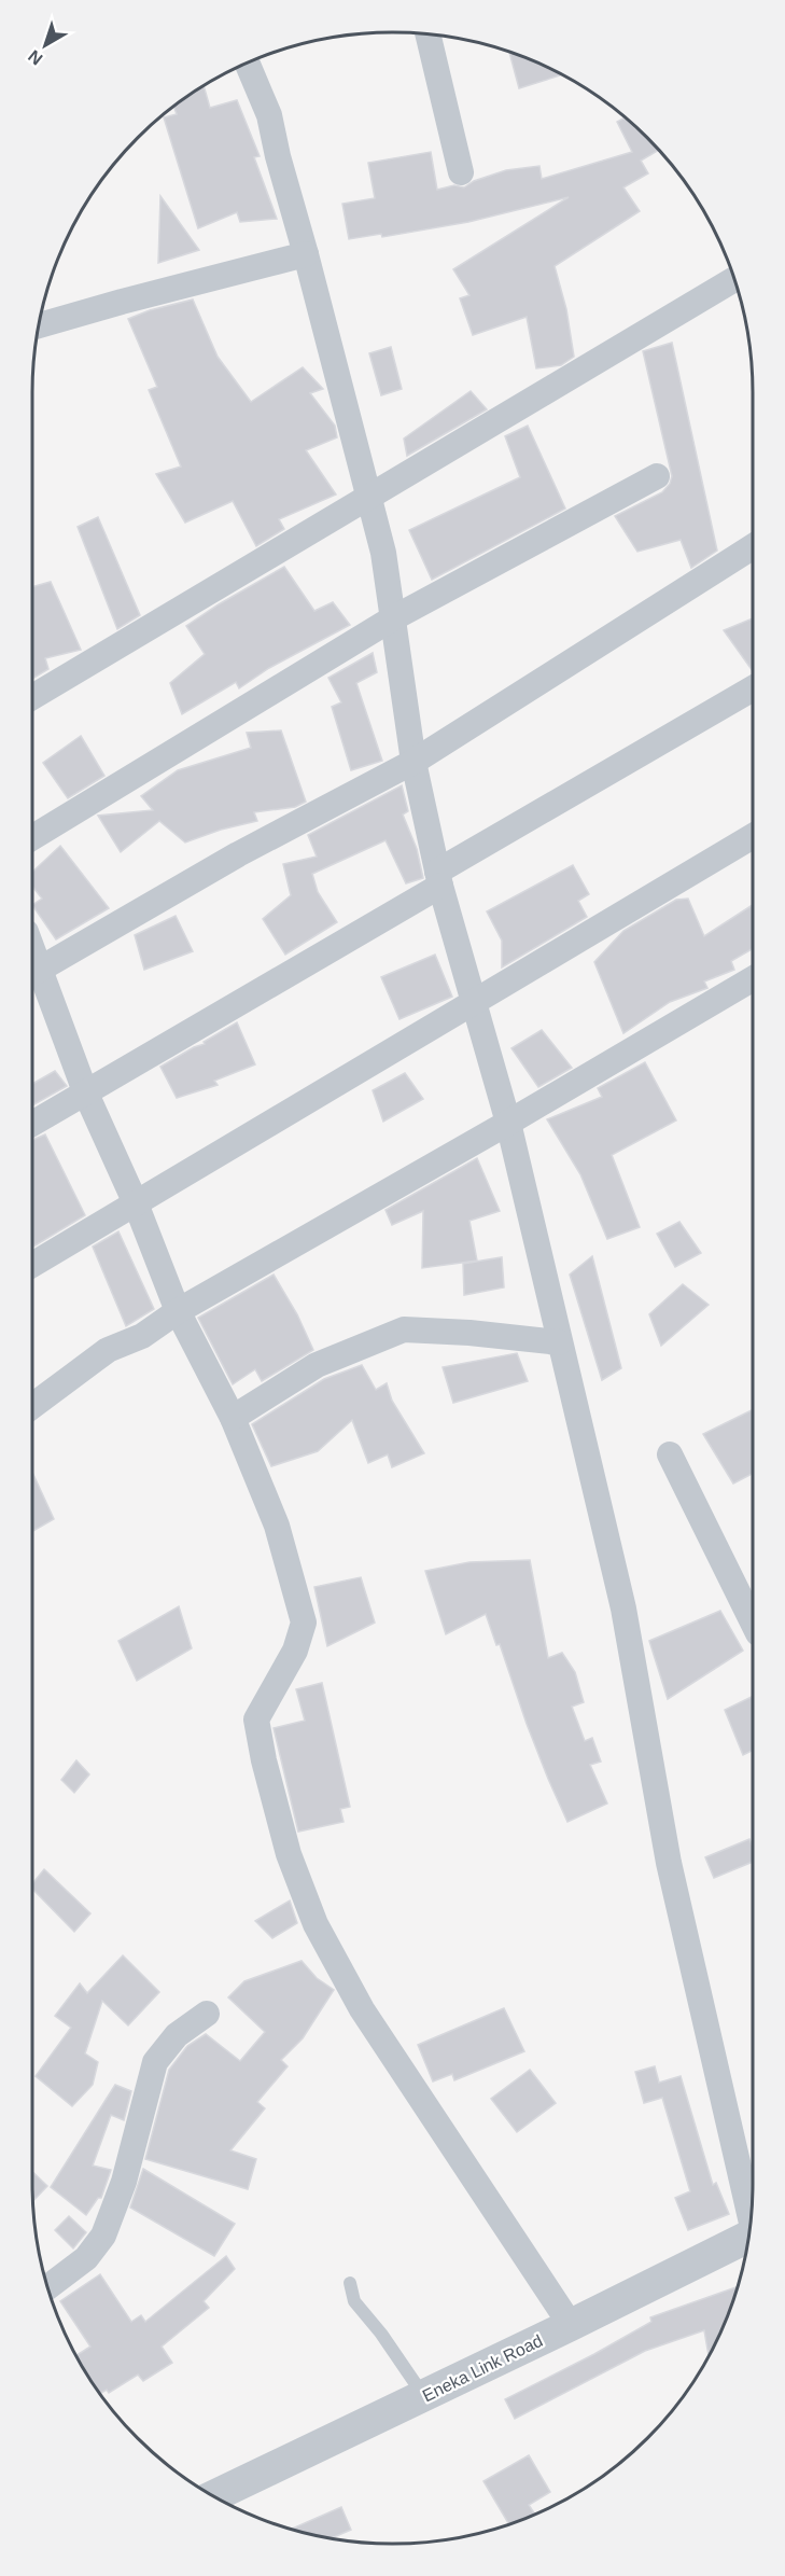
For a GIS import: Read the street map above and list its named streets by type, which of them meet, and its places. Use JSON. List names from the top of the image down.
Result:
{
  "streets": {
    "street": ["Eneka Link Road"]
  },
  "north": "bottom left"
}
